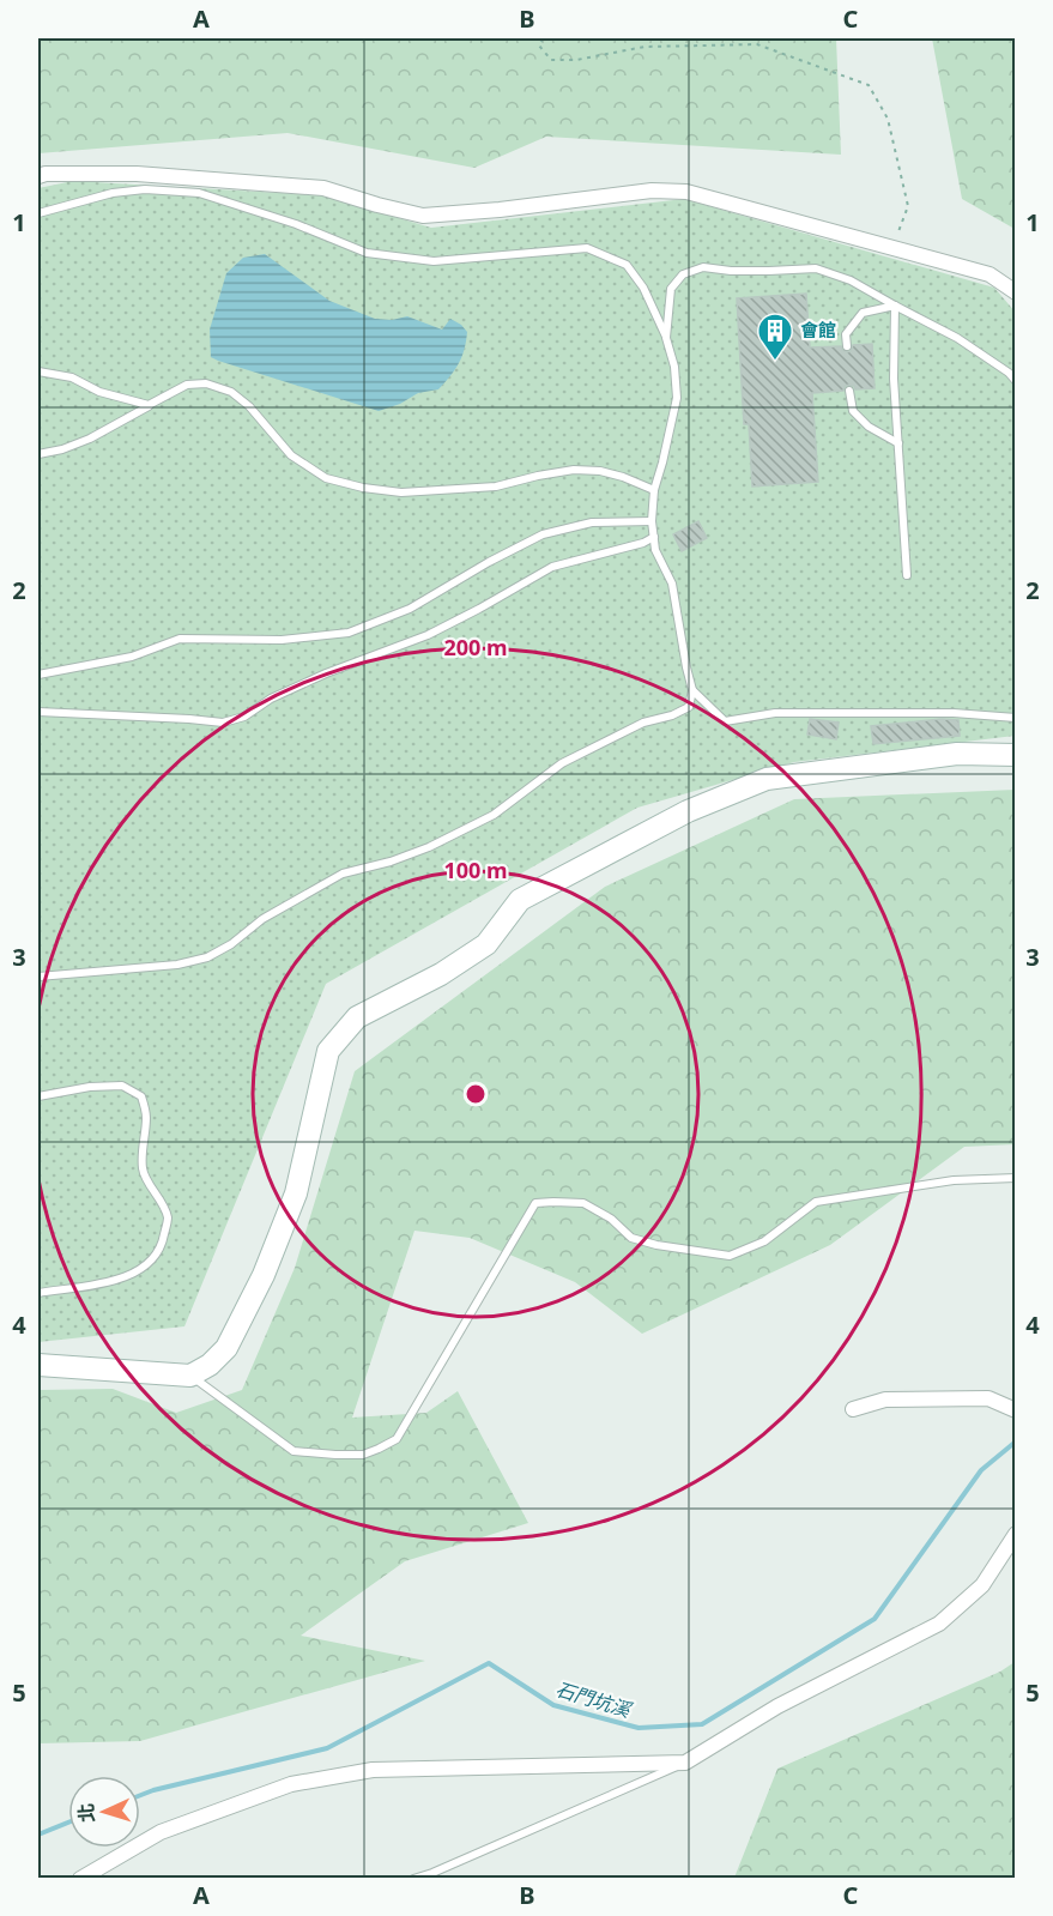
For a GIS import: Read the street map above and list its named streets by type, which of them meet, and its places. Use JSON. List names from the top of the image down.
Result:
{
  "water": ["石門坑溪"],
  "places": {
    "building": ["會館"]
  },
  "north": "left",
  "grid": {
    "columns": ["A", "B", "C"],
    "rows": [
      "1",
      "2",
      "3",
      "4",
      "5"
    ]
  },
  "rings": ["200 m", "100 m"]
}
